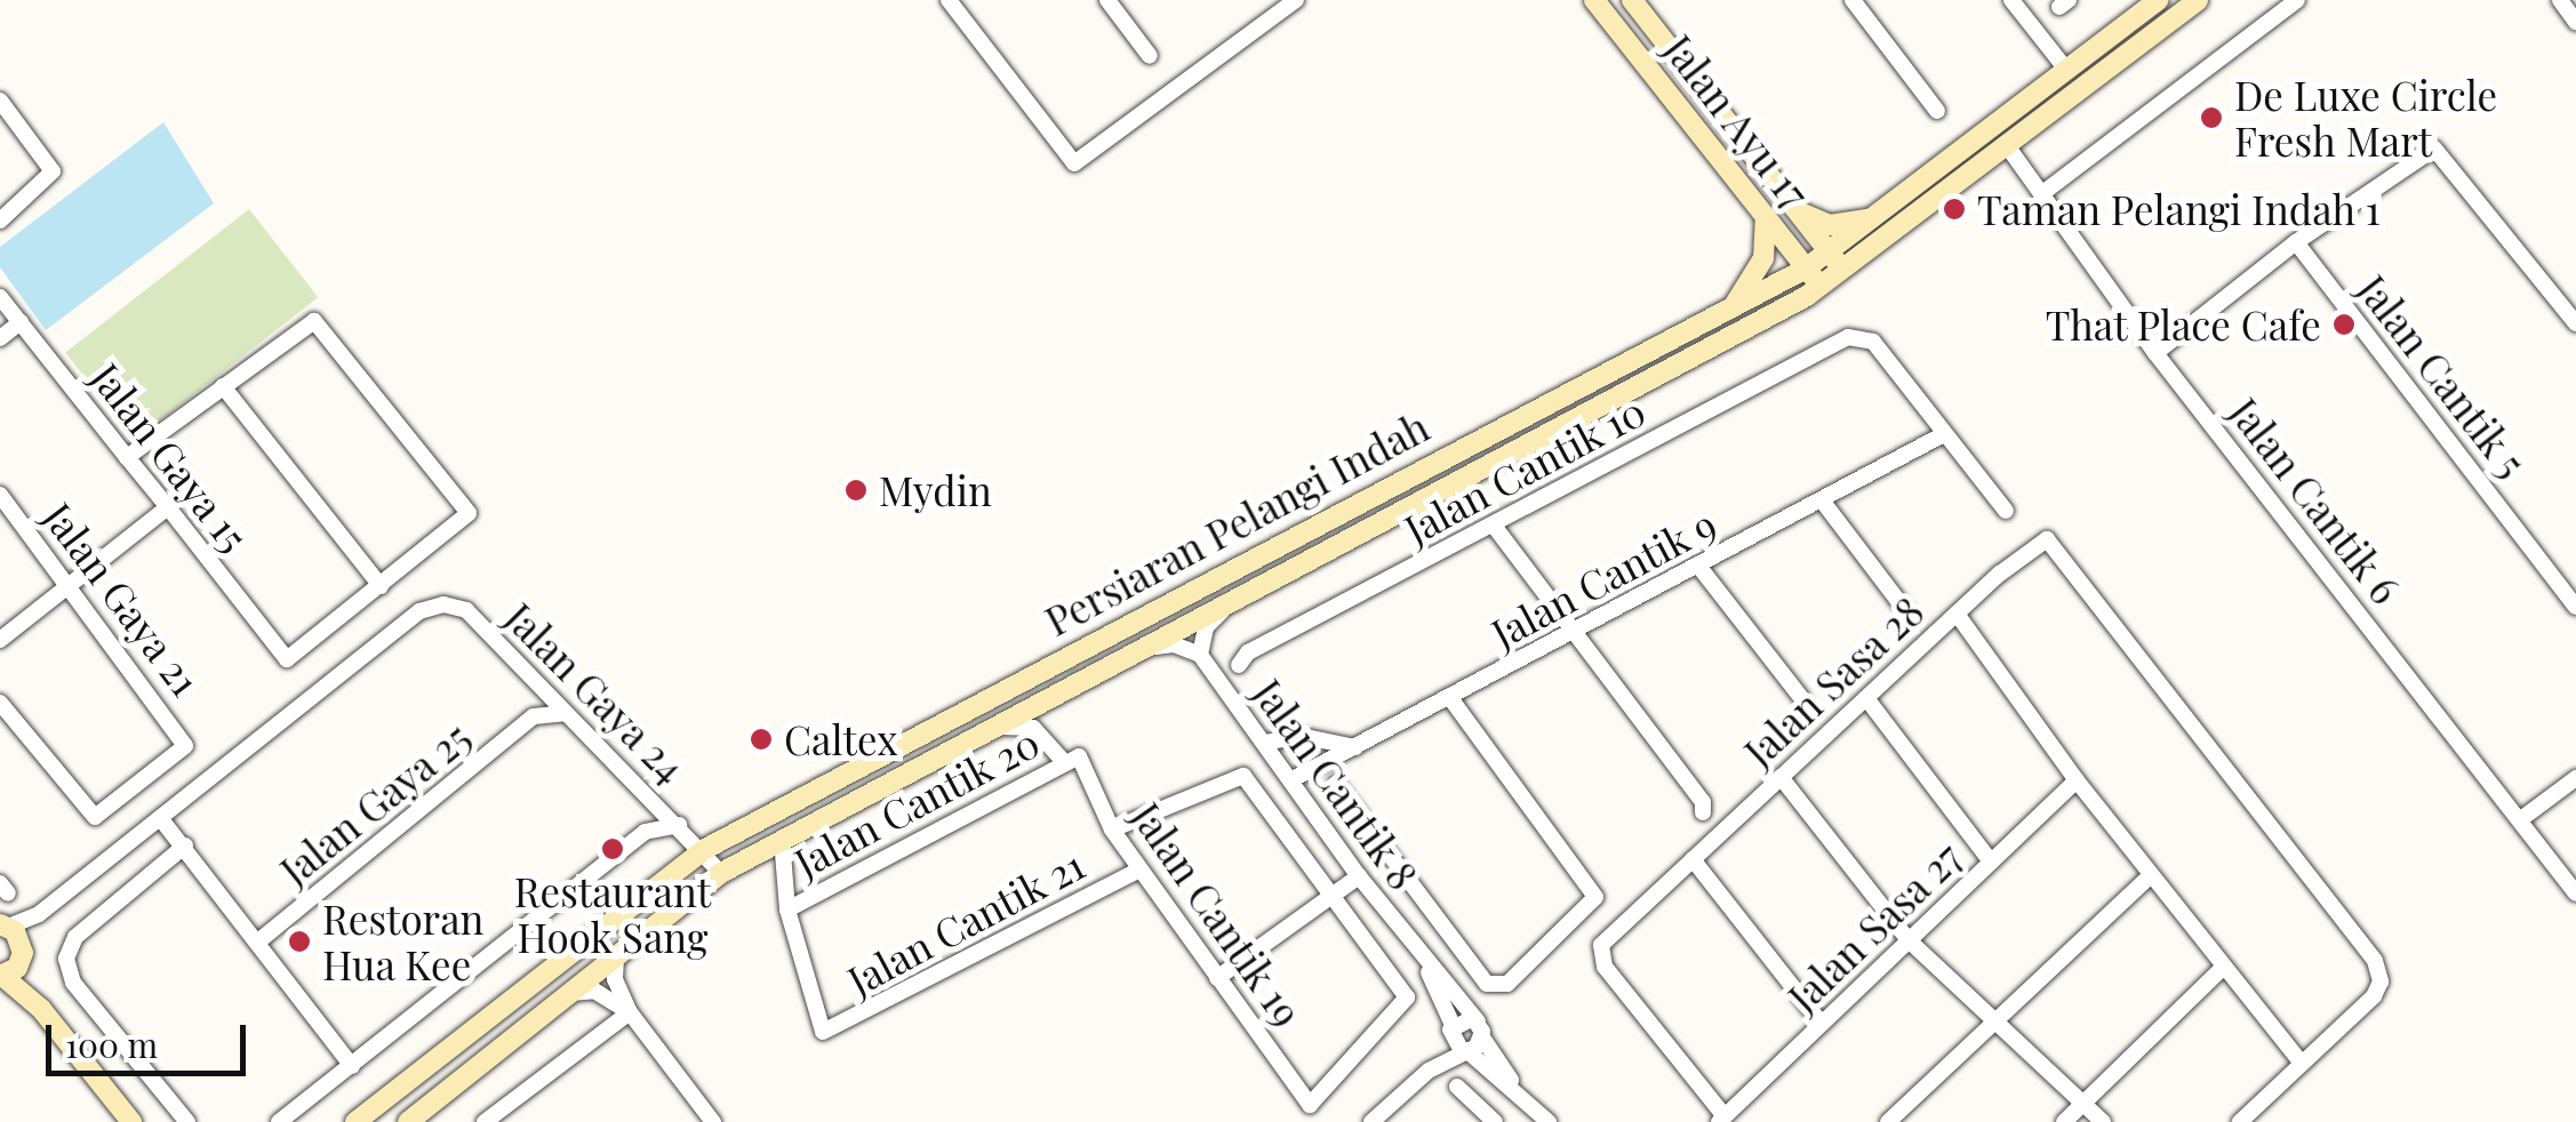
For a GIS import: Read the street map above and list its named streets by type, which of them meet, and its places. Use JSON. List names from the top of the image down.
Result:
{
  "streets": {
    "main road": ["Jalan Ayu 17", "Persiaran Pelangi Indah"],
    "street": [
      "Jalan Cantik 5",
      "Jalan Gaya 15",
      "Jalan Cantik 10",
      "Jalan Cantik 6",
      "Jalan Cantik 9",
      "Jalan Gaya 21",
      "Jalan Sasa 28",
      "Jalan Gaya 24",
      "Jalan Cantik 8",
      "Jalan Cantik 20",
      "Jalan Gaya 25",
      "Jalan Cantik 19",
      "Jalan Cantik 21",
      "Jalan Sasa 27"
    ]
  },
  "crossings": [
    ["Jalan Ayu 17", "Persiaran Pelangi Indah"],
    ["Jalan Cantik 10", "Jalan Cantik 9"],
    ["Jalan Cantik 6", "Persiaran Pelangi Indah"],
    ["Persiaran Pelangi Indah", "Jalan Gaya 24"],
    ["Jalan Cantik 9", "Jalan Cantik 8"],
    ["Jalan Sasa 28", "Jalan Sasa 27"],
    ["Jalan Cantik 20", "Jalan Cantik 19"],
    ["Jalan Cantik 20", "Jalan Cantik 21"],
    ["Jalan Cantik 19", "Jalan Cantik 21"]
  ],
  "places": [
    "De Luxe Circle Fresh Mart",
    "Taman Pelangi Indah 1",
    "That Place Cafe",
    "Mydin",
    "Caltex",
    "Restaurant Hook Sang",
    "Restoran Hua Kee"
  ],
  "scale_bar": "100 m"
}
